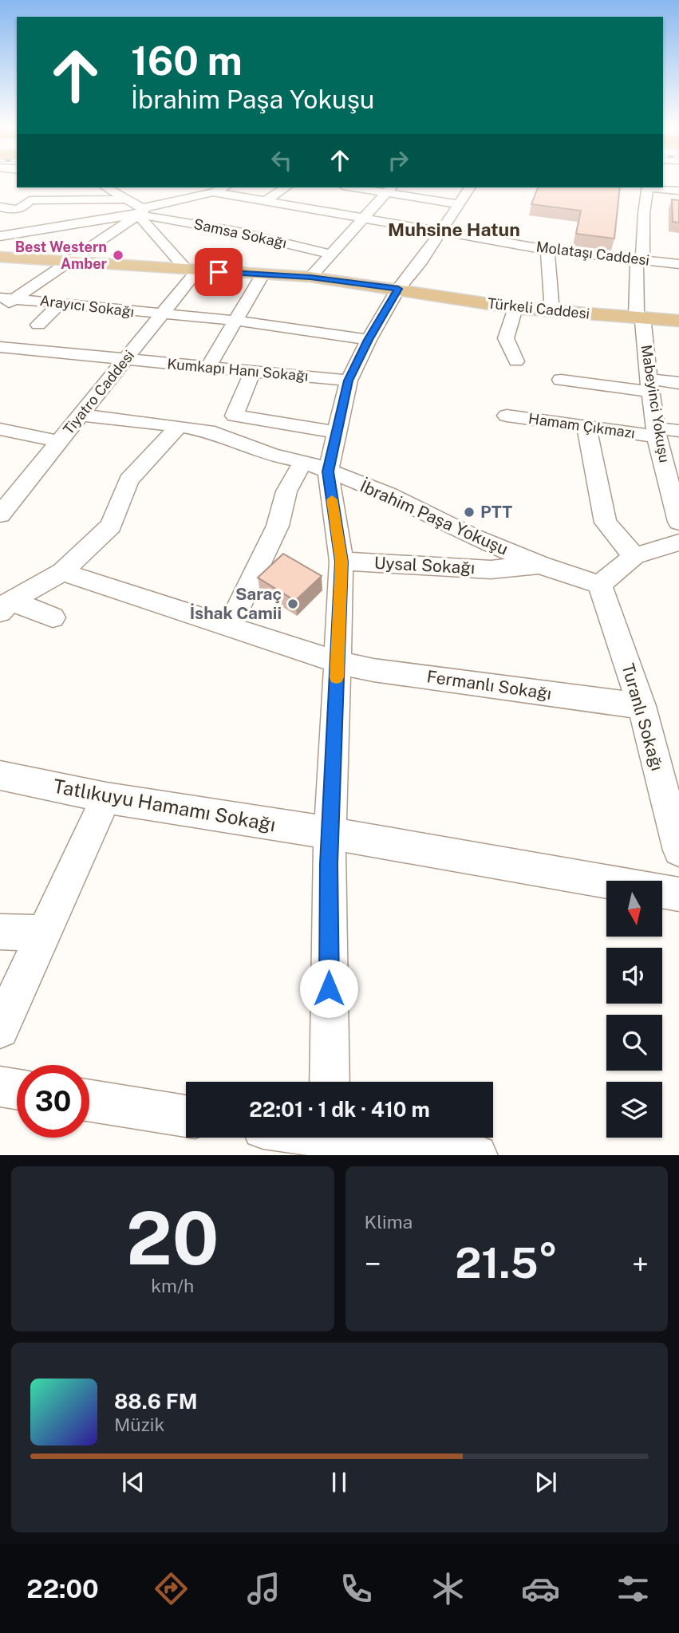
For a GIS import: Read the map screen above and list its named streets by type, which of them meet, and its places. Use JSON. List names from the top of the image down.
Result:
{
  "streets": {
    "main road": ["Türkeli Caddesi"],
    "street": [
      "Samsa Sokağı",
      "Molataşı Caddesi",
      "Arayıcı Sokağı",
      "Kumkapı Hanı Sokağı",
      "Tiyatro Caddesi",
      "Mabeyinci Yokuşu",
      "Hamam Çıkmazı",
      "İbrahim Paşa Yokuşu",
      "Uysal Sokağı",
      "Fermanlı Sokağı",
      "Turanlı Sokağı",
      "Tatlıkuyu Hamamı Sokağı"
    ]
  },
  "crossings": [
    ["Molataşı Caddesi", "Mabeyinci Yokuşu"],
    ["Arayıcı Sokağı", "Tiyatro Caddesi"],
    ["Türkeli Caddesi", "Tiyatro Caddesi"],
    ["Türkeli Caddesi", "Mabeyinci Yokuşu"],
    ["Kumkapı Hanı Sokağı", "Tiyatro Caddesi"],
    ["Tiyatro Caddesi", "İbrahim Paşa Yokuşu"],
    ["Mabeyinci Yokuşu", "Hamam Çıkmazı"],
    ["İbrahim Paşa Yokuşu", "Uysal Sokağı"],
    ["İbrahim Paşa Yokuşu", "Turanlı Sokağı"],
    ["Fermanlı Sokağı", "Turanlı Sokağı"]
  ],
  "districts": ["Muhsine Hatun"],
  "places": ["Best Western Amber", "PTT", "Saraç İshak Camii"],
  "north": "bottom",
  "page": {
    "turn": ["160 m", "İbrahim Paşa Yokuşu"],
    "limit": "30",
    "trip": "22:01 · 1 dk · 410 m",
    "tile": [
      ["20", "km/h"],
      "Klima"
    ],
    "heat": ["−", "21.5°", "+"],
    "song": ["88.6 FM", "Müzik"],
    "tabs": "22:00"
  }
}
